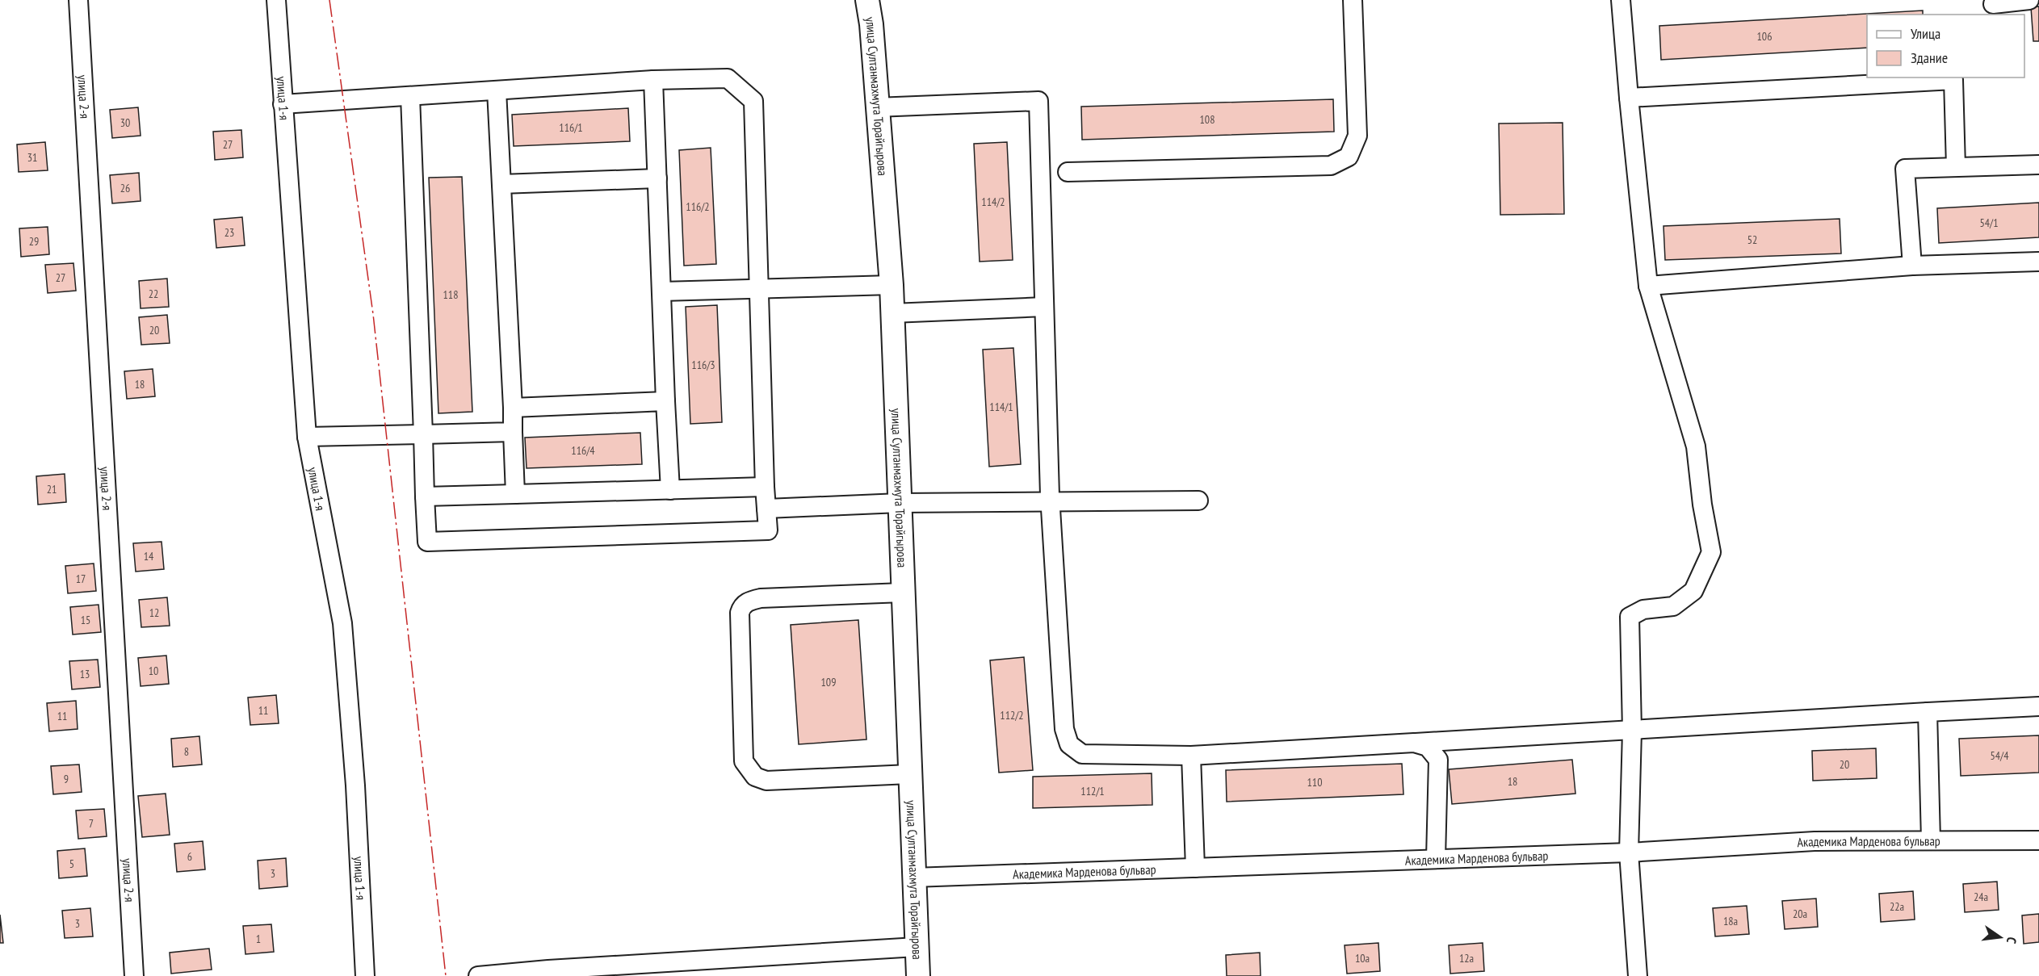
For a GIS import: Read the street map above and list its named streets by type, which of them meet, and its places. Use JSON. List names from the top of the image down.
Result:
{
  "streets": {
    "main road": ["улица Султанмахмута Торайгырова"],
    "street": ["улица 2-я", "улица 1-я", "Академика Марденова бульвар"]
  },
  "crossings": [
    ["улица Султанмахмута Торайгырова", "Академика Марденова бульвар"]
  ],
  "house_numbers": [
    "106",
    "108",
    "30",
    "116/1",
    "27",
    "31",
    "26",
    "114/2",
    "116/2",
    "54/1",
    "23",
    "52",
    "29",
    "27",
    "22",
    "118",
    "20",
    "116/3",
    "18",
    "114/1",
    "116/4",
    "21",
    "14",
    "17",
    "12",
    "15",
    "10",
    "13",
    "109",
    "11",
    "112/2",
    "11",
    "8",
    "54/4",
    "20",
    "9",
    "18",
    "110",
    "112/1",
    "7",
    "6",
    "5",
    "3",
    "24а",
    "22а",
    "20а",
    "18а",
    "3",
    "1",
    "10а",
    "12а"
  ],
  "legend": ["Улица", "Здание"],
  "north": "right"
}
